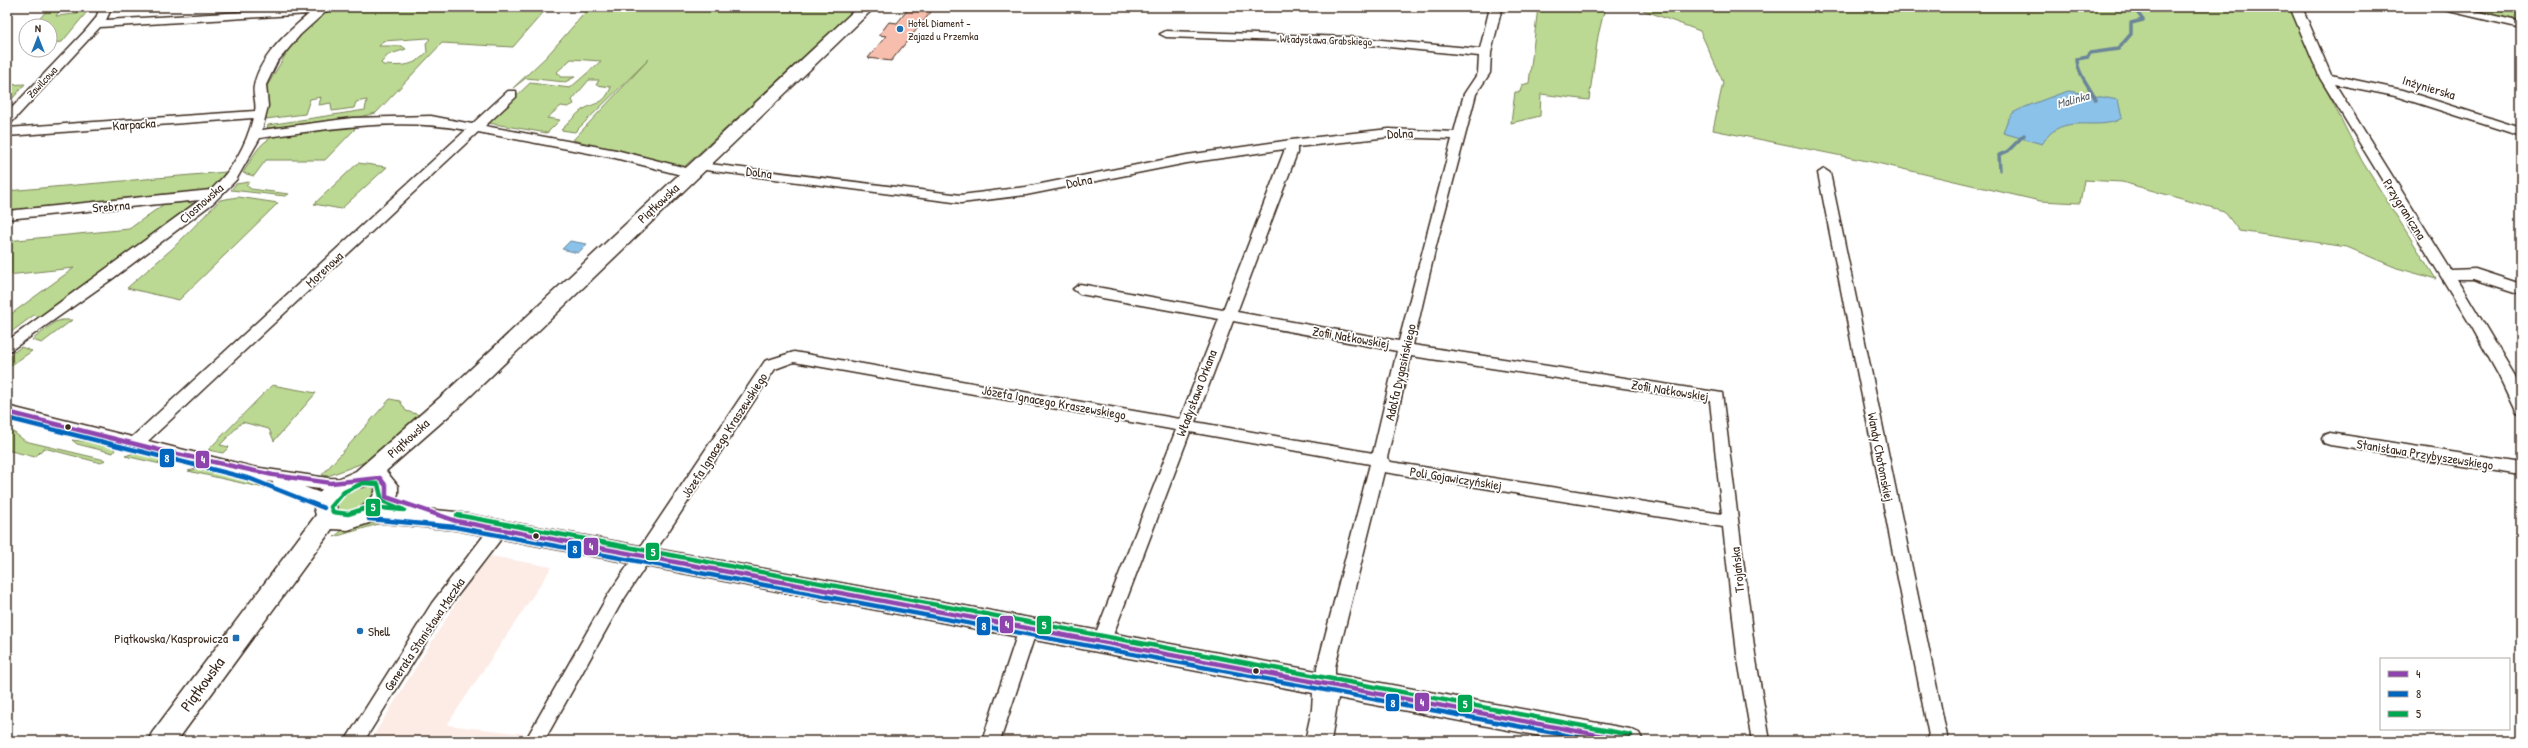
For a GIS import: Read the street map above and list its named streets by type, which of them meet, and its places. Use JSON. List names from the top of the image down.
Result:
{
  "streets": {
    "street": [
      "Władysława Grabskiego",
      "Zawilcowa",
      "Inżynierska",
      "Karpacka",
      "Dolna",
      "Ciosnowska",
      "Piątkowska",
      "Srebrna",
      "Przygraniczna",
      "Morenowa",
      "Zofii Nałkowskiej",
      "Adolfa Dygasińskiego",
      "Władysława Orkana",
      "Józefa Ignacego Kraszewskiego",
      "Stanisława Przybyszewskiego",
      "Wandy Chotomskiej",
      "Poli Gojawiczyńskiej",
      "Trojańska",
      "Generała Stanisława Maczka"
    ]
  },
  "crossings": [
    ["Władysława Grabskiego", "Adolfa Dygasińskiego"],
    ["Inżynierska", "Przygraniczna"],
    ["Karpacka", "Ciosnowska"],
    ["Dolna", "Ciosnowska"],
    ["Dolna", "Piątkowska"],
    ["Dolna", "Morenowa"],
    ["Dolna", "Adolfa Dygasińskiego"],
    ["Dolna", "Władysława Orkana"],
    ["Ciosnowska", "Srebrna"],
    ["Zofii Nałkowskiej", "Adolfa Dygasińskiego"],
    ["Zofii Nałkowskiej", "Władysława Orkana"],
    ["Zofii Nałkowskiej", "Trojańska"],
    ["Adolfa Dygasińskiego", "Poli Gojawiczyńskiej"],
    ["Władysława Orkana", "Józefa Ignacego Kraszewskiego"],
    ["Władysława Orkana", "Poli Gojawiczyńskiej"],
    ["Józefa Ignacego Kraszewskiego", "Poli Gojawiczyńskiej"],
    ["Poli Gojawiczyńskiej", "Trojańska"]
  ],
  "water": ["Malinka"],
  "places": {
    "other": ["Hotel Diament - Zajazd u Przemka", "Shell"],
    "transit": ["Piątkowska/Kasprowicza"]
  },
  "lines": ["transit line 4", "transit line 8", "transit line 5"],
  "legend": ["4", "8", "5"],
  "north": "top"
}
